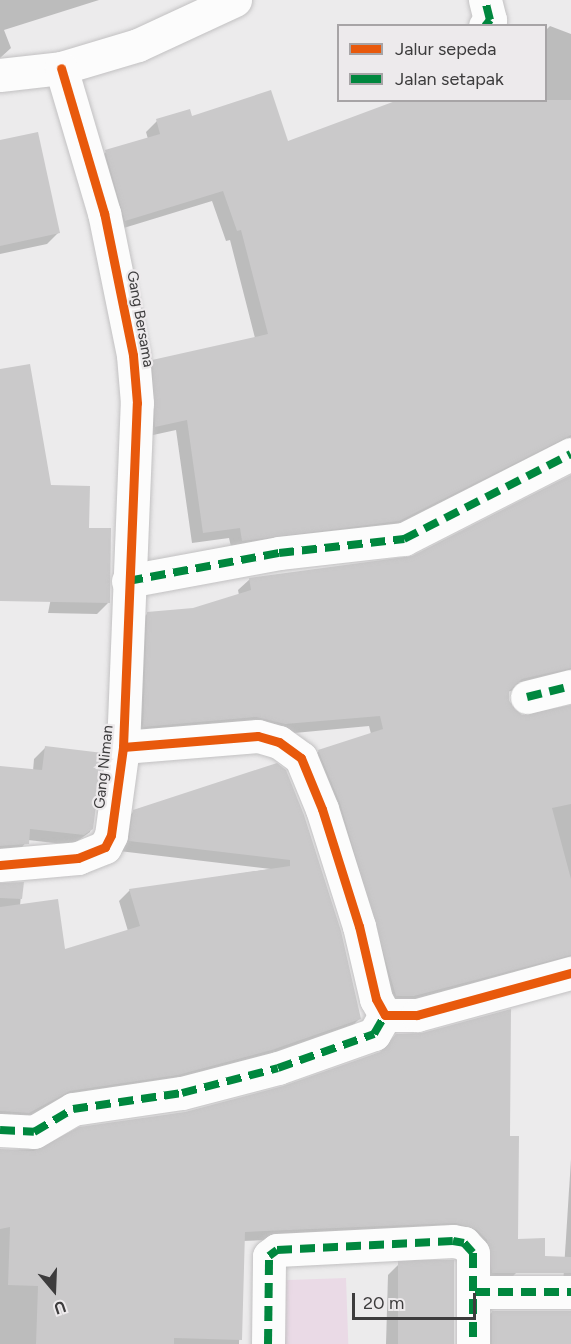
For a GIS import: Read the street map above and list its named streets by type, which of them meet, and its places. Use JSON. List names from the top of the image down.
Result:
{
  "streets": {
    "street": ["Gang Bersama", "Gang Niman"]
  },
  "crossings": [
    ["Gang Bersama", "Gang Niman"]
  ],
  "legend": ["Jalur sepeda", "Jalan setapak"],
  "scale_bar": "20 m",
  "north": "bottom"
}
